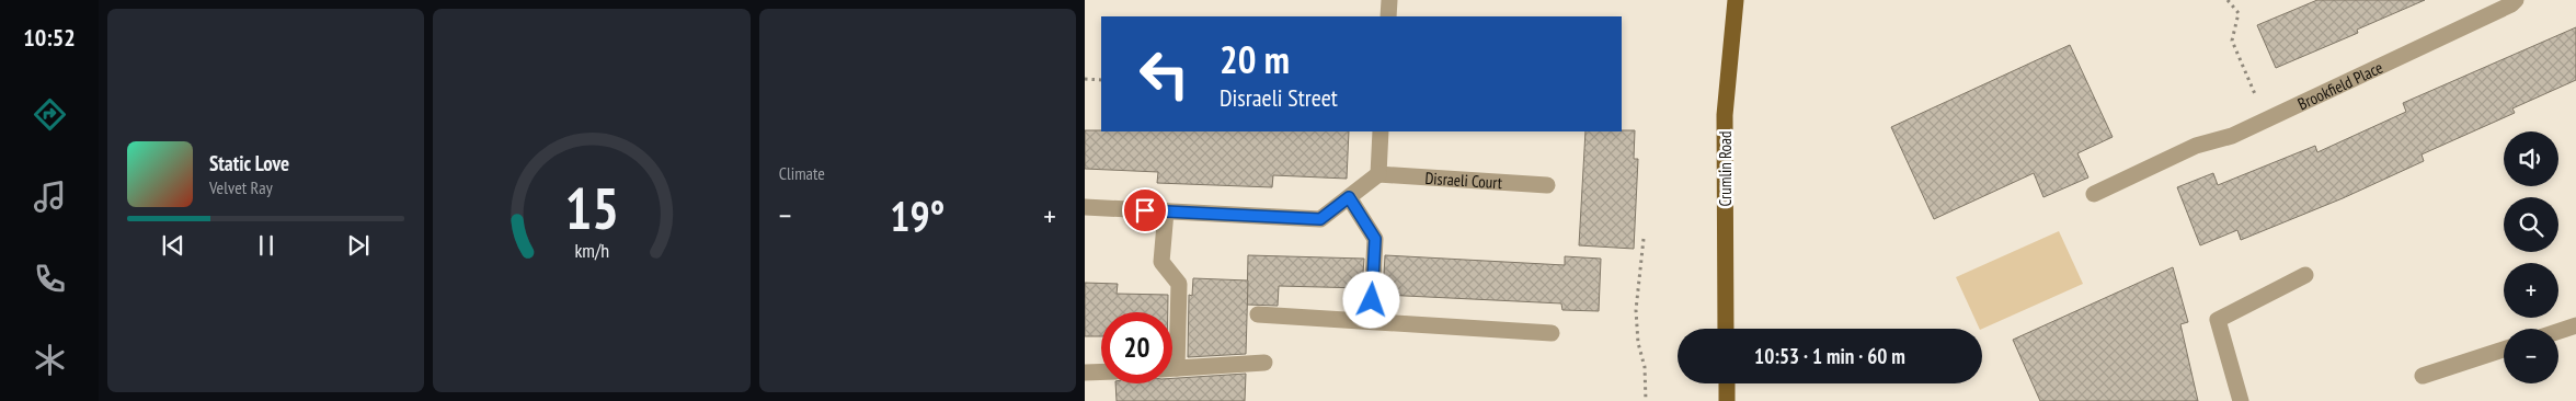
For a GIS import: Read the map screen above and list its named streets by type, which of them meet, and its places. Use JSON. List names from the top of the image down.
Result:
{
  "streets": {
    "main road": ["Crumlin Road"],
    "street": ["Brookfield Place", "Disraeli Court"]
  },
  "page": {
    "tabs": "10:52",
    "tile": "Climate",
    "turn": ["20 m", "Disraeli Street"],
    "map_buttons": ["+", "−"],
    "song": ["Static Love", "Velvet Ray"],
    "heat": ["−", "19°", "+"],
    "limit": "20",
    "trip": "10:53 · 1 min · 60 m",
    "gauge": ["15", "km/h"]
  }
}
